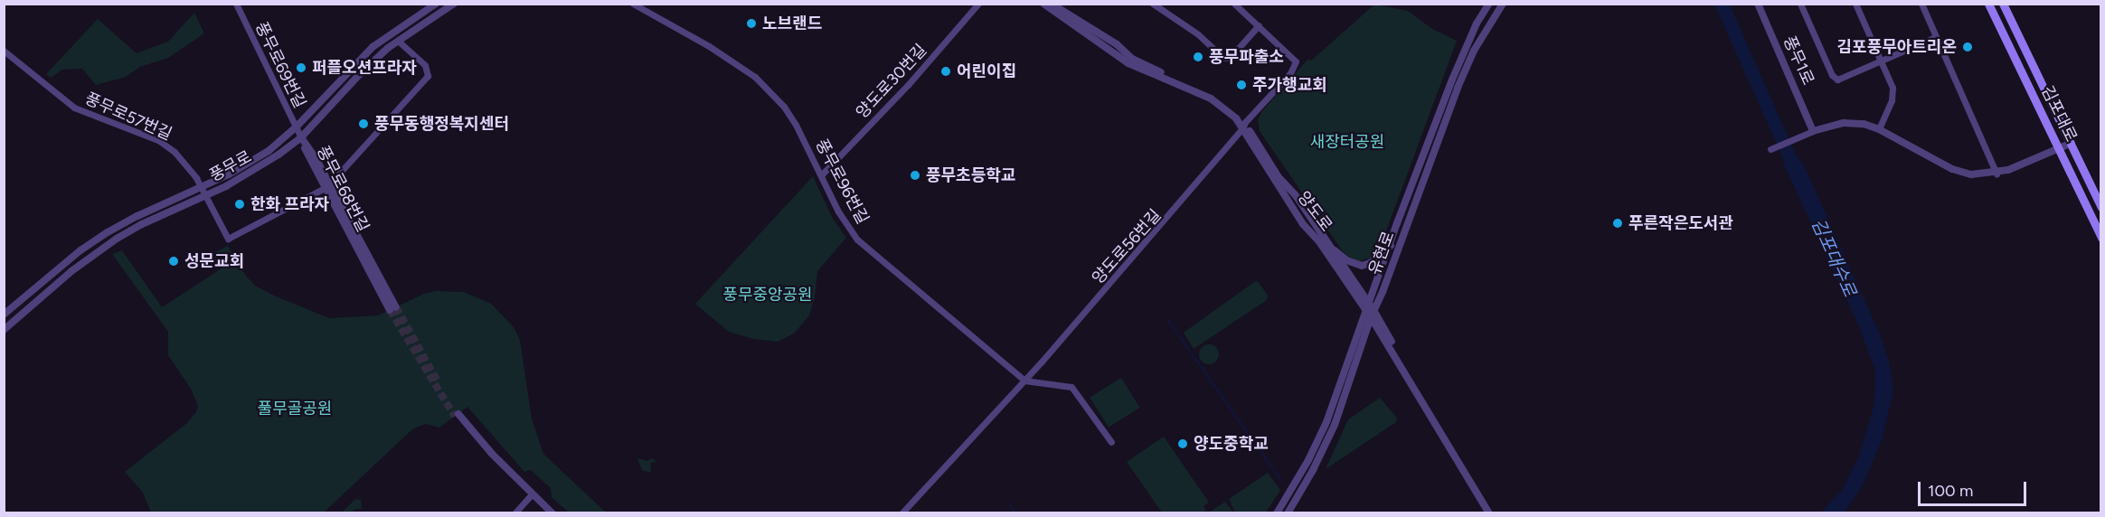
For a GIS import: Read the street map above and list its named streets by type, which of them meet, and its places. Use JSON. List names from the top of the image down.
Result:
{
  "streets": {
    "main road": ["김포대로"],
    "street": [
      "풍무1로",
      "풍무로69번길",
      "양도로30번길",
      "풍무로57번길",
      "풍무로",
      "풍무로96번길",
      "풍무로68번길",
      "양도로",
      "양도로56번길",
      "유현로"
    ]
  },
  "crossings": [
    ["풍무로69번길", "풍무로"],
    ["풍무로69번길", "풍무로68번길"],
    ["양도로30번길", "풍무로96번길"],
    ["풍무로57번길", "풍무로"],
    ["풍무로57번길", "풍무로68번길"],
    ["풍무로", "풍무로68번길"],
    ["풍무로96번길", "양도로56번길"],
    ["양도로", "양도로56번길"],
    ["양도로", "유현로"]
  ],
  "water": ["김포대수로"],
  "parks": ["새장터공원", "풍무중앙공원", "풀무골공원"],
  "places": [
    "노브랜드",
    "김포풍무아트리온",
    "풍무파출소",
    "퍼플오션프라자",
    "어린이집",
    "주가행교회",
    "풍무동행정복지센터",
    "풍무초등학교",
    "한화 프라자",
    "푸른작은도서관",
    "성문교회",
    "양도중학교"
  ],
  "scale_bar": "100 m"
}
